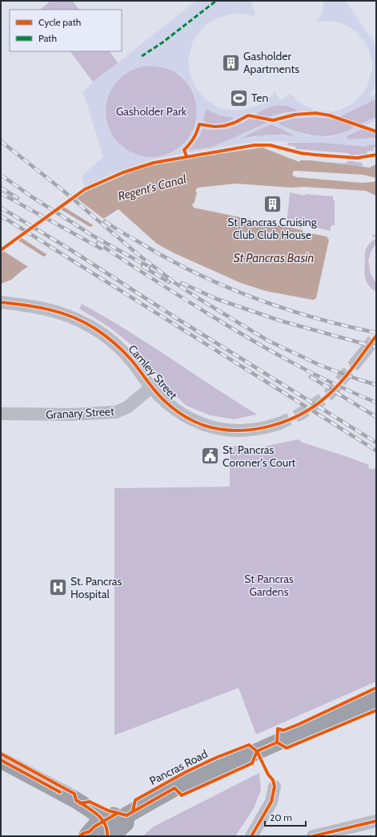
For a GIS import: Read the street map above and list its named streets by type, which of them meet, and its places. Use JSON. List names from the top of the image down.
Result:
{
  "streets": {
    "main road": ["Pancras Road"],
    "street": ["Camley Street", "Granary Street"]
  },
  "crossings": [
    ["Camley Street", "Granary Street"]
  ],
  "water": ["Regent's Canal", "St Pancras Basin"],
  "parks": ["Gasholder Park", "St Pancras Gardens"],
  "places": {
    "building": ["Gasholder Apartments", "St Pancras Cruising Club Club House"],
    "sports": ["Ten"],
    "public building": ["St. Pancras Coroner's Court"],
    "hospital": ["St. Pancras Hospital"]
  },
  "legend": ["Cycle path", "Path"],
  "scale_bar": "20 m"
}
